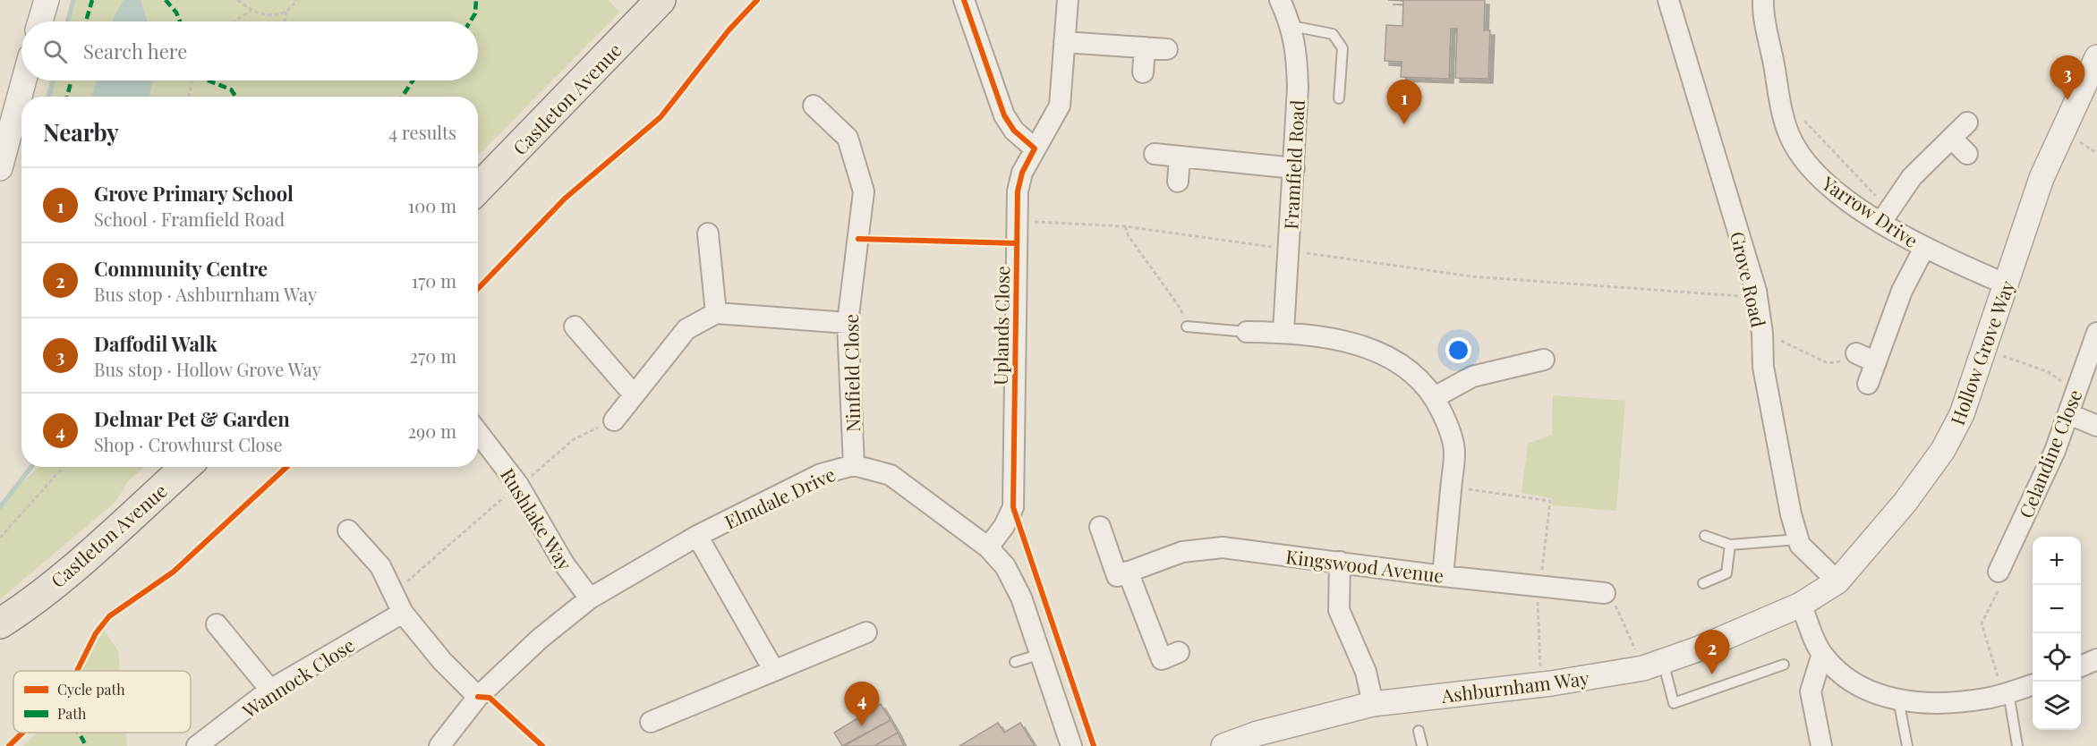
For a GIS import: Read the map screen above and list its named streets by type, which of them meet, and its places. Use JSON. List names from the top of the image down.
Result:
{
  "streets": {
    "main road": ["Castleton Avenue"],
    "street": [
      "Framfield Road",
      "Yarrow Drive",
      "Grove Road",
      "Uplands Close",
      "Hollow Grove Way",
      "Ninfield Close",
      "Celandine Close",
      "Elmdale Drive",
      "Rushlake Way",
      "Kingswood Avenue",
      "Wannock Close",
      "Ashburnham Way"
    ]
  },
  "crossings": [
    ["Yarrow Drive", "Hollow Grove Way"],
    ["Grove Road", "Hollow Grove Way"],
    ["Uplands Close", "Elmdale Drive"],
    ["Hollow Grove Way", "Ashburnham Way"],
    ["Ninfield Close", "Elmdale Drive"],
    ["Elmdale Drive", "Rushlake Way"]
  ],
  "legend": ["Cycle path", "Path"],
  "page": {
    "search": "Search here",
    "pins": [
      "3",
      "1",
      "2",
      "4"
    ],
    "heading": ["Nearby", "4 results"],
    "list": [
      {
        "mark": "1",
        "name": "Grove Primary School",
        "note": "School · Framfield Road",
        "value": "100 m"
      },
      {
        "mark": "2",
        "name": "Community Centre",
        "note": "Bus stop · Ashburnham Way",
        "value": "170 m"
      },
      {
        "mark": "3",
        "name": "Daffodil Walk",
        "note": "Bus stop · Hollow Grove Way",
        "value": "270 m"
      },
      {
        "mark": "4",
        "name": "Delmar Pet & Garden",
        "note": "Shop · Crowhurst Close",
        "value": "290 m"
      }
    ],
    "map_buttons": ["+", "−"]
  }
}
